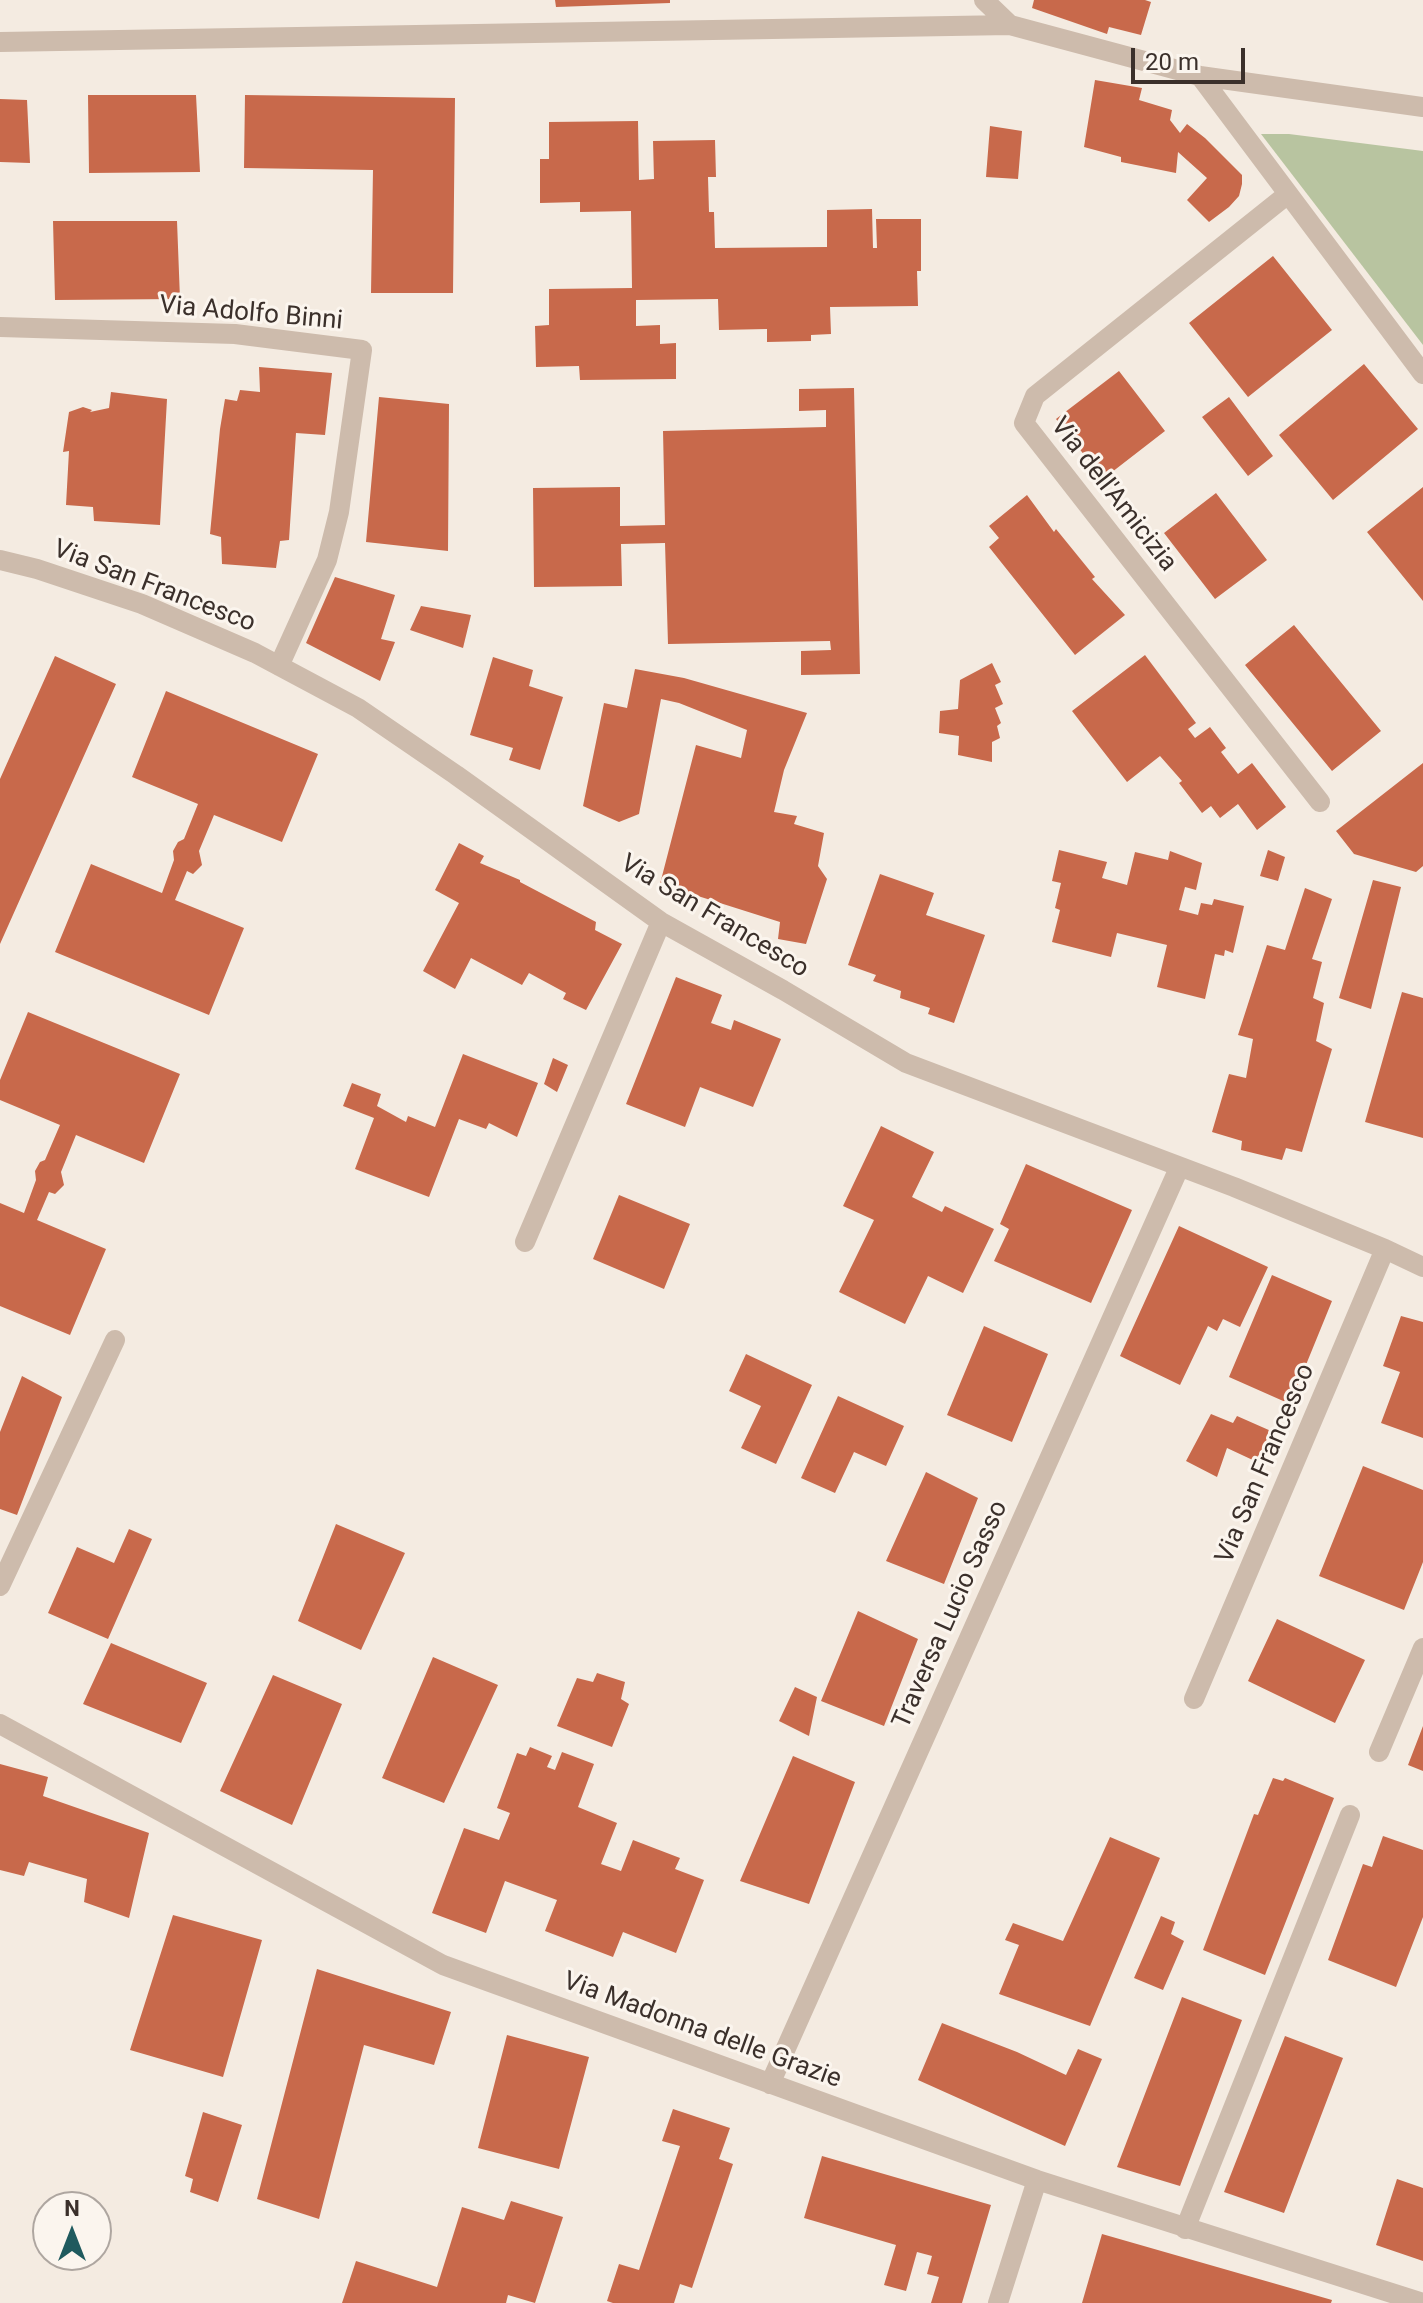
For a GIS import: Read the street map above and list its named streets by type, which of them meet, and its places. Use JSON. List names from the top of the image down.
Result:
{
  "streets": {
    "street": [
      "Via Adolfo Binni",
      "Via dell'Amicizia",
      "Via San Francesco",
      "Traversa Lucio Sasso",
      "Via Madonna delle Grazie"
    ]
  },
  "crossings": [
    ["Via Adolfo Binni", "Via San Francesco"],
    ["Via San Francesco", "Traversa Lucio Sasso"],
    ["Traversa Lucio Sasso", "Via Madonna delle Grazie"]
  ],
  "scale_bar": "20 m",
  "north": "top"
}
